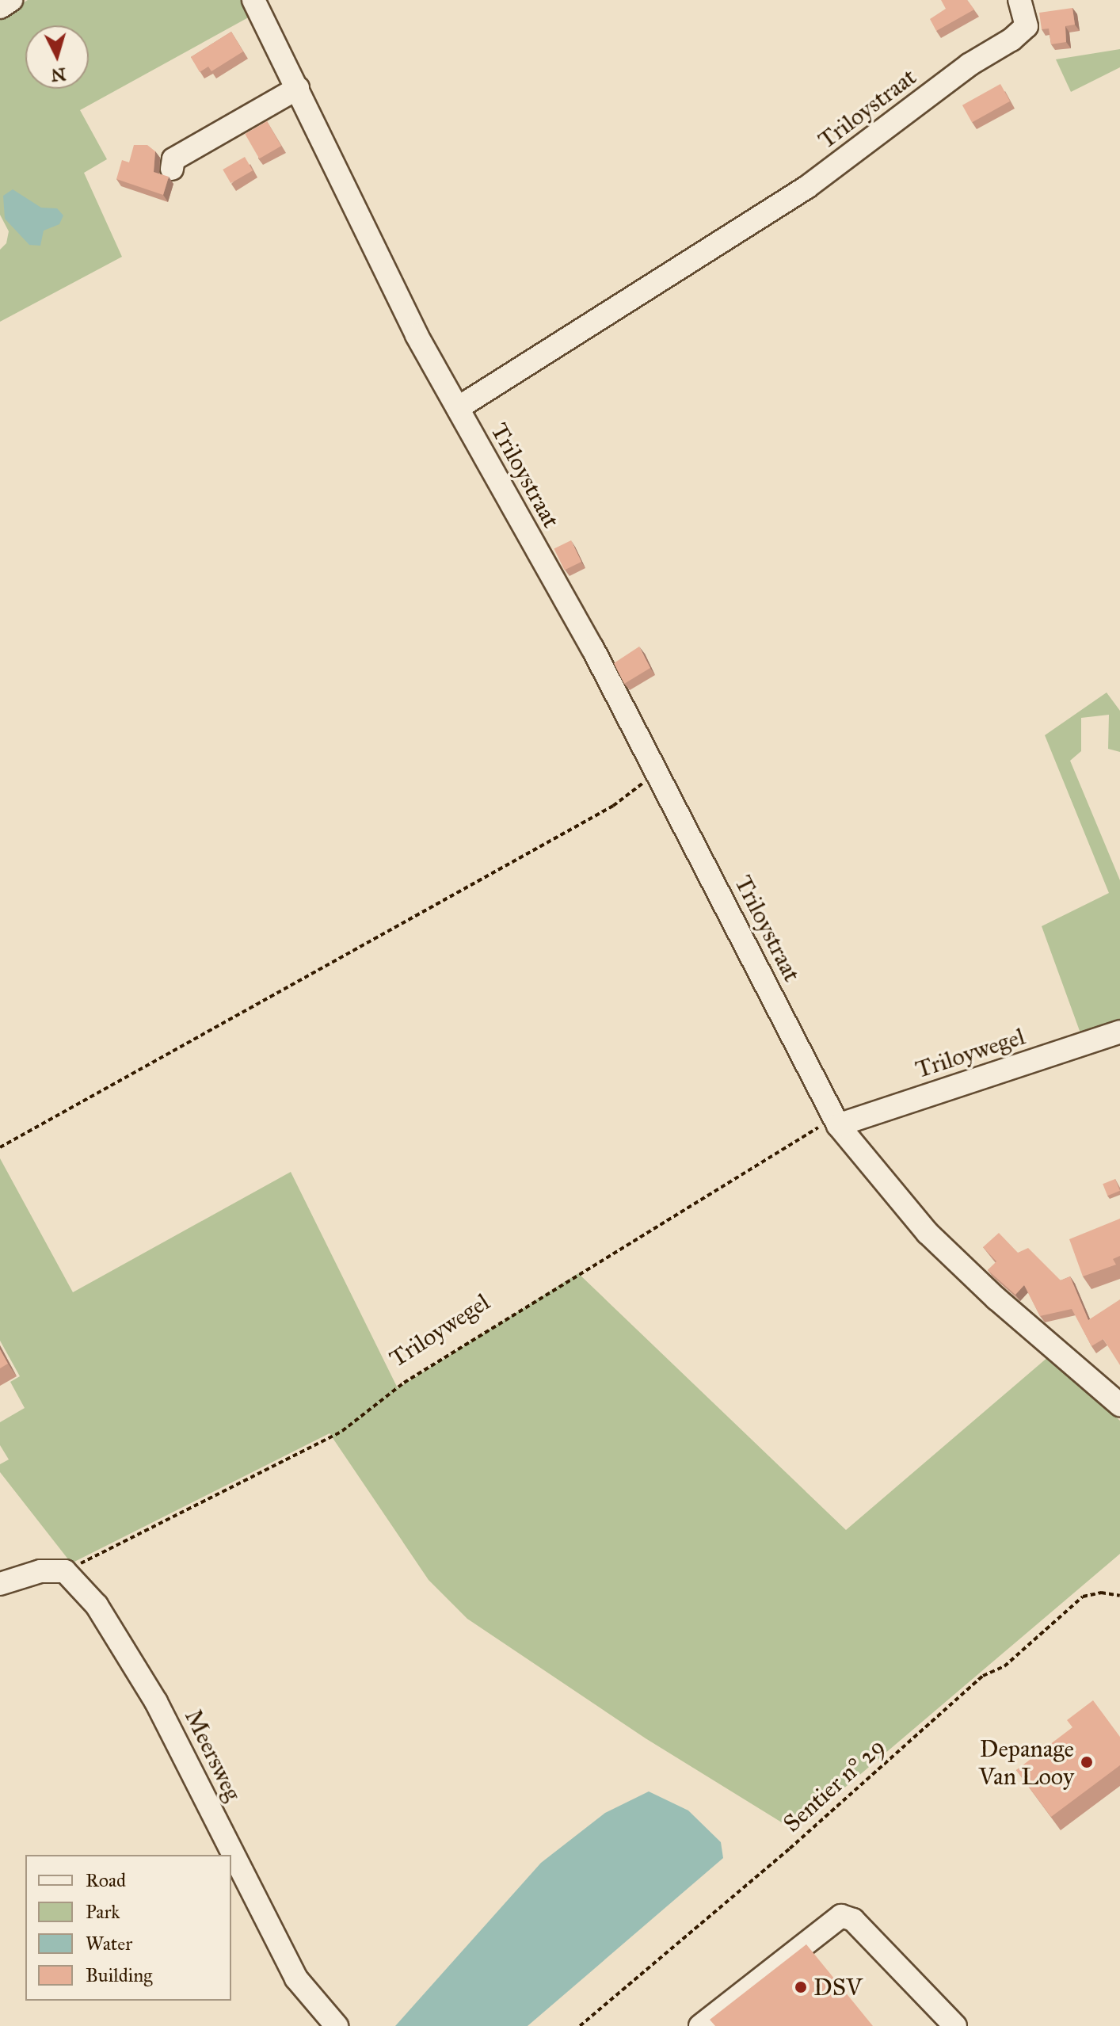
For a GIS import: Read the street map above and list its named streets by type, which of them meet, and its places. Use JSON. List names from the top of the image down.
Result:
{
  "streets": {
    "street": ["Triloystraat", "Triloywegel", "Meersweg"],
    "path": ["Sentier n° 29"]
  },
  "crossings": [
    ["Triloystraat", "Triloywegel"],
    ["Triloywegel", "Meersweg"]
  ],
  "places": ["Depanage Van Looy", "DSV"],
  "legend": [
    "Road",
    "Park",
    "Water",
    "Building"
  ],
  "north": "bottom"
}
